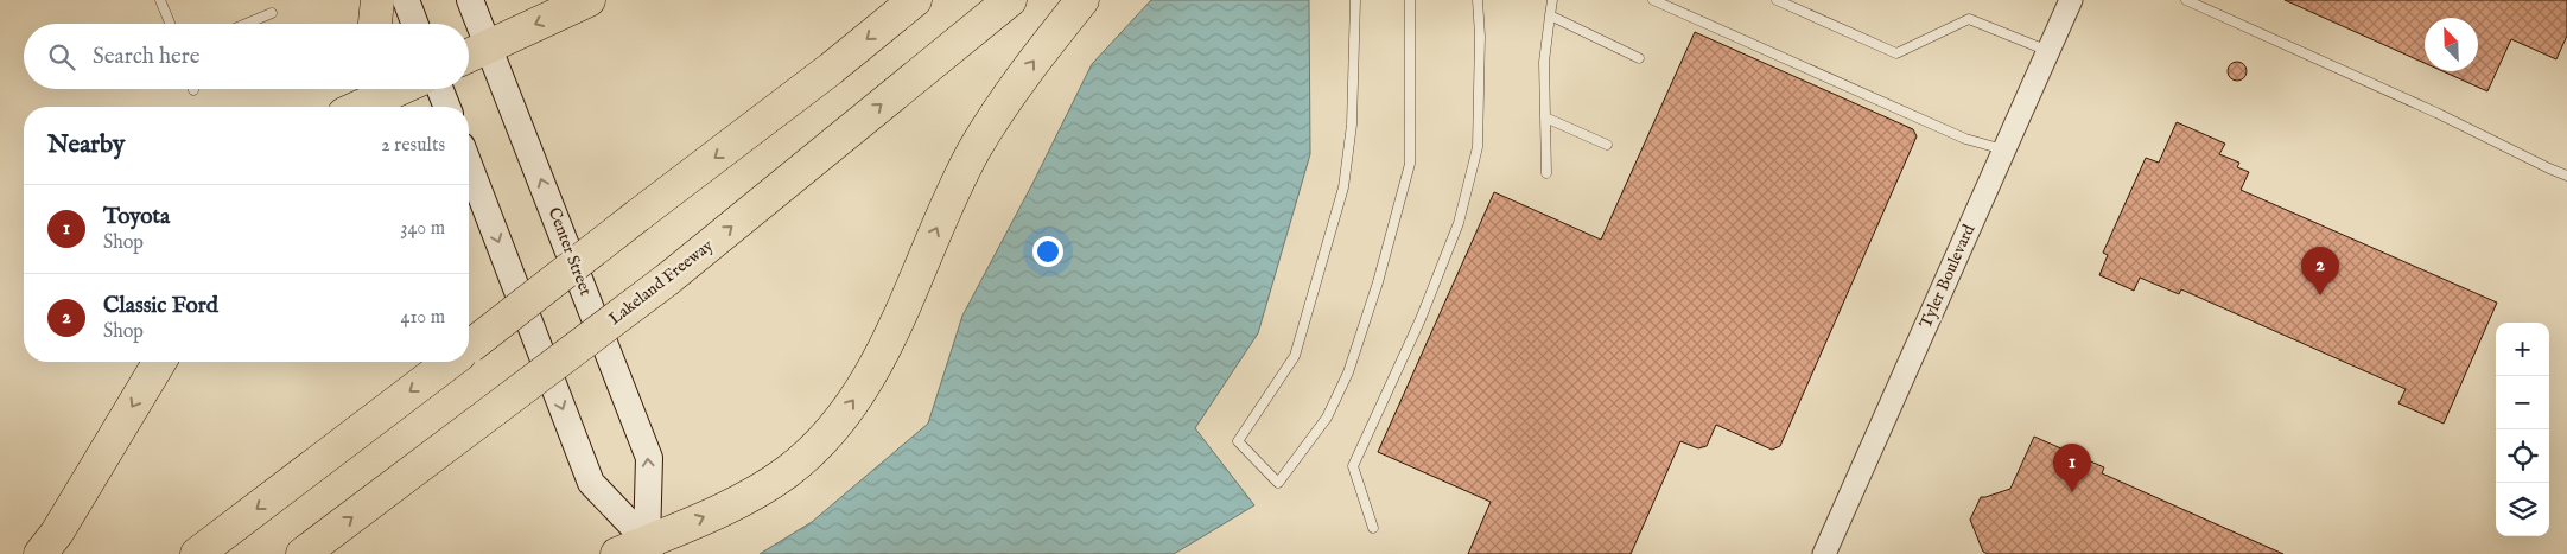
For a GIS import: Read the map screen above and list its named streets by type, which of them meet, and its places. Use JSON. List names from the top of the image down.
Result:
{
  "streets": {
    "highway": ["Lakeland Freeway"],
    "main road": ["Center Street"],
    "street": ["Tyler Boulevard"]
  },
  "north": "top left",
  "page": {
    "search": "Search here",
    "heading": ["Nearby", "2 results"],
    "list": [
      {
        "mark": "1",
        "name": "Toyota",
        "note": "Shop",
        "value": "340 m"
      },
      {
        "mark": "2",
        "name": "Classic Ford",
        "note": "Shop",
        "value": "410 m"
      }
    ],
    "pins": ["2", "1"],
    "map_buttons": ["+", "−"]
  }
}
